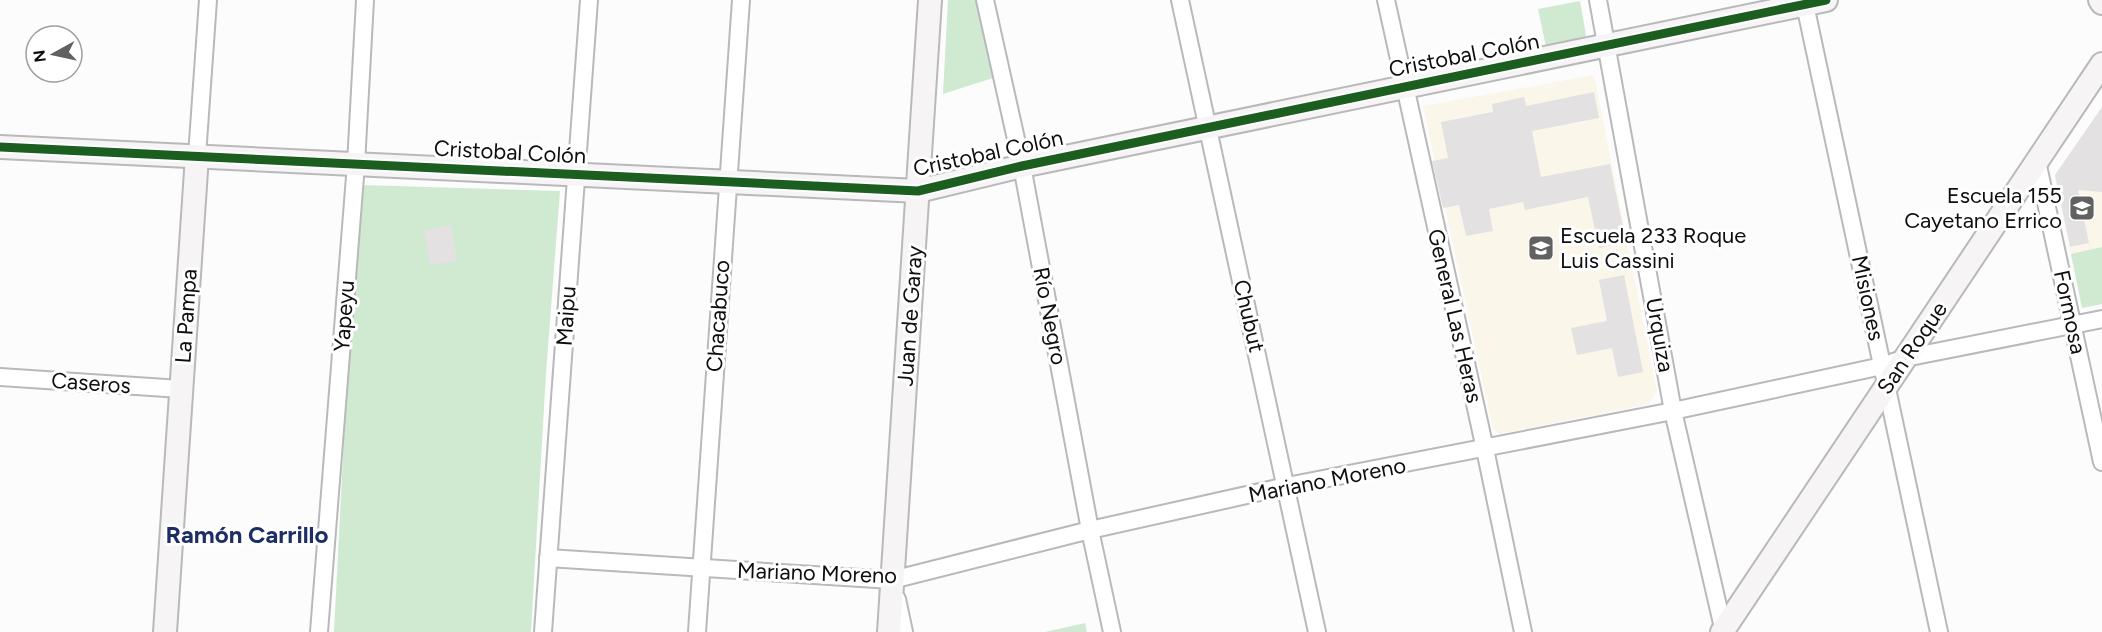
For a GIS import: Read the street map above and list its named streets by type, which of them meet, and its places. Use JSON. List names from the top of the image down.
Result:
{
  "streets": {
    "street": [
      "Cristobal Colón",
      "Misiones",
      "Formosa",
      "La Pampa",
      "Yapeyu",
      "Maipu",
      "Chacabuco",
      "Juan de Garay",
      "Río Negro",
      "Chubut",
      "General Las Heras",
      "Urquiza",
      "San Roque",
      "Caseros",
      "Mariano Moreno"
    ]
  },
  "crossings": [
    ["Cristobal Colón", "Misiones"],
    ["Cristobal Colón", "La Pampa"],
    ["Cristobal Colón", "Yapeyu"],
    ["Cristobal Colón", "Maipu"],
    ["Cristobal Colón", "Chacabuco"],
    ["Cristobal Colón", "Juan de Garay"],
    ["Cristobal Colón", "Río Negro"],
    ["Cristobal Colón", "Chubut"],
    ["Cristobal Colón", "General Las Heras"],
    ["Cristobal Colón", "Urquiza"],
    ["Misiones", "San Roque"],
    ["Misiones", "Mariano Moreno"],
    ["Formosa", "San Roque"],
    ["La Pampa", "Caseros"],
    ["Maipu", "Mariano Moreno"],
    ["Chacabuco", "Mariano Moreno"],
    ["Juan de Garay", "Mariano Moreno"],
    ["Río Negro", "Mariano Moreno"],
    ["Chubut", "Mariano Moreno"],
    ["General Las Heras", "Mariano Moreno"],
    ["Urquiza", "San Roque"],
    ["Urquiza", "Mariano Moreno"],
    ["San Roque", "Mariano Moreno"]
  ],
  "districts": ["Ramón Carrillo"],
  "places": {
    "school or university": ["Escuela 155 Cayetano Errico", "Escuela 233 Roque Luis Cassini"]
  },
  "north": "left"
}
